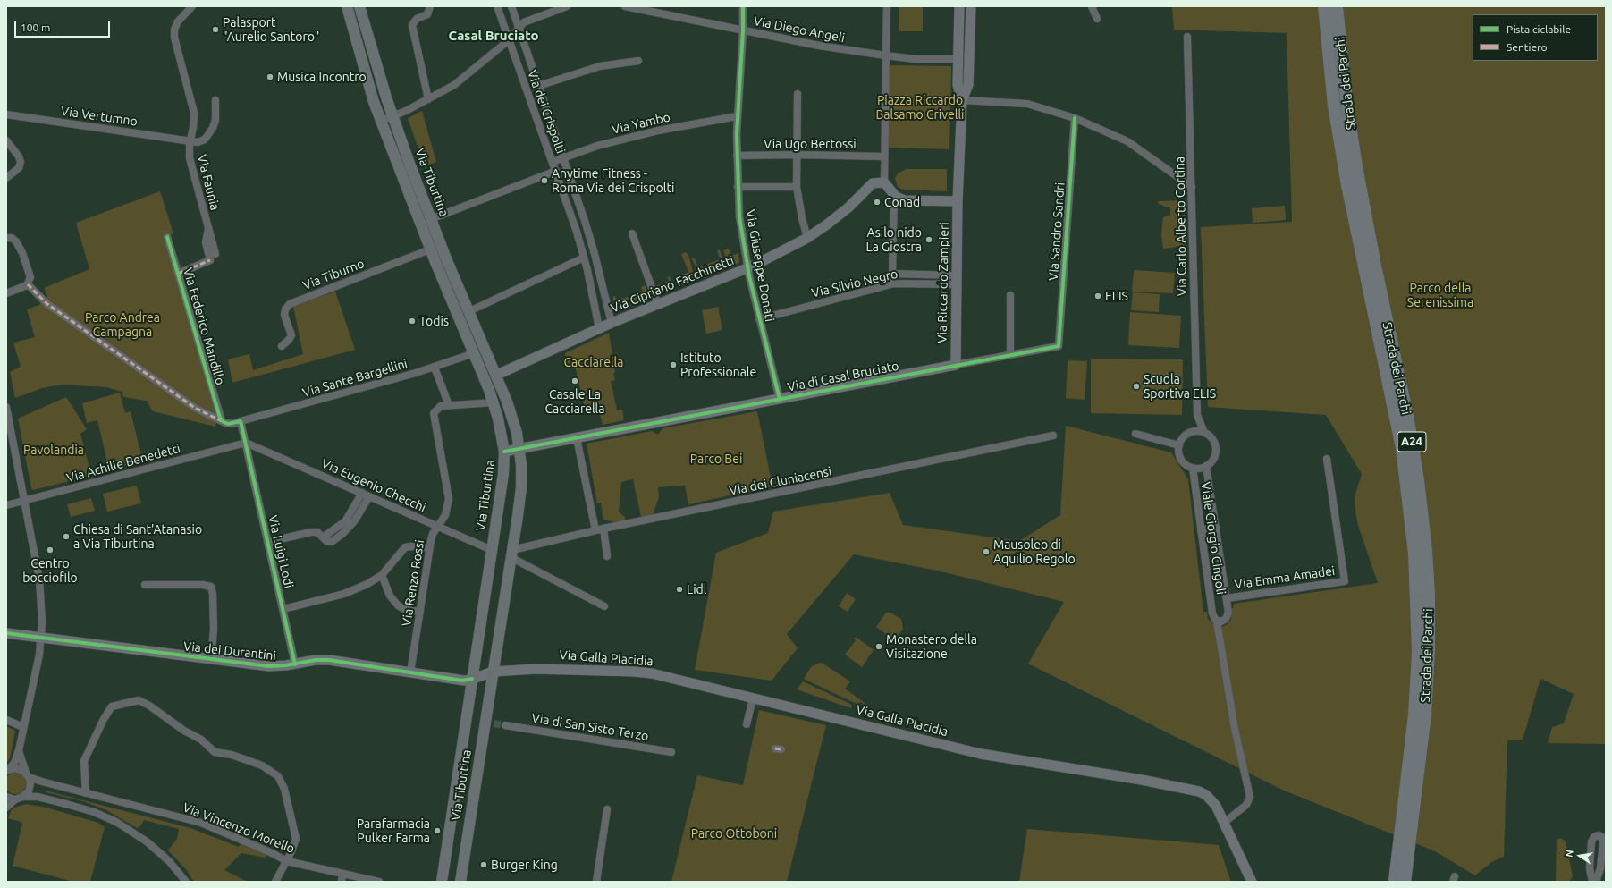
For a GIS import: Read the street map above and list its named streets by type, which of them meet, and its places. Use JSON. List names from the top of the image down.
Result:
{
  "streets": {
    "highway": ["Strada dei Parchi", "A24"],
    "main road": ["Via Tiburtina"],
    "street": [
      "Via Diego Angeli",
      "Via dei Crispolti",
      "Via Vertumno",
      "Via Yambo",
      "Via Ugo Bertossi",
      "Via Faunia",
      "Via Carlo Alberto Cortina",
      "Via Sandro Sandri",
      "Via Giuseppe Donati",
      "Via Tiburno",
      "Via Riccardo Zampieri",
      "Via Silvio Negro",
      "Via Cipriano Facchinetti",
      "Via Federico Mandillo",
      "Via di Casal Bruciato",
      "Via Sante Bargellini",
      "Via Achille Benedetti",
      "Via dei Cluniacensi",
      "Via Eugenio Checchi",
      "Viale Giorgio Cingoli",
      "Via Luigi Lodi",
      "Via Emma Amadei",
      "Via Renzo Rossi",
      "Via dei Durantini",
      "Via Galla Placidia",
      "Via di San Sisto Terzo",
      "Via Vincenzo Morello"
    ]
  },
  "crossings": [
    ["Via Diego Angeli", "Via Giuseppe Donati"],
    ["Via dei Crispolti", "Via Yambo"],
    ["Via dei Crispolti", "Via Cipriano Facchinetti"],
    ["Via Vertumno", "Via Faunia"],
    ["Via Yambo", "Via Giuseppe Donati"],
    ["Via Ugo Bertossi", "Via Giuseppe Donati"],
    ["Via Faunia", "Via Federico Mandillo"],
    ["Via Tiburtina", "Via Tiburno"],
    ["Via Tiburtina", "Via Cipriano Facchinetti"],
    ["Via Tiburtina", "Via di Casal Bruciato"],
    ["Via Tiburtina", "Via Sante Bargellini"],
    ["Via Tiburtina", "Via dei Cluniacensi"],
    ["Via Tiburtina", "Via Eugenio Checchi"],
    ["Via Tiburtina", "Via dei Durantini"],
    ["Via Tiburtina", "Via Galla Placidia"],
    ["Via Carlo Alberto Cortina", "Viale Giorgio Cingoli"],
    ["Via Sandro Sandri", "Via di Casal Bruciato"],
    ["Via Giuseppe Donati", "Via Silvio Negro"],
    ["Via Giuseppe Donati", "Via Cipriano Facchinetti"],
    ["Via Giuseppe Donati", "Via di Casal Bruciato"],
    ["Via Riccardo Zampieri", "Via Silvio Negro"],
    ["Via Riccardo Zampieri", "Via di Casal Bruciato"],
    ["Via Federico Mandillo", "Via Sante Bargellini"],
    ["Via Sante Bargellini", "Via Luigi Lodi"],
    ["Via Achille Benedetti", "Via Eugenio Checchi"],
    ["Via Achille Benedetti", "Via Luigi Lodi"],
    ["Via Eugenio Checchi", "Via Luigi Lodi"],
    ["Via Eugenio Checchi", "Via Renzo Rossi"],
    ["Viale Giorgio Cingoli", "Via Emma Amadei"],
    ["Via Luigi Lodi", "Via dei Durantini"],
    ["Via Renzo Rossi", "Via dei Durantini"]
  ],
  "districts": ["Casal Bruciato"],
  "parks": [
    "Piazza Riccardo Balsamo Crivelli",
    "Parco della Serenissima",
    "Parco Andrea Campagna",
    "Cacciarella",
    "Pavolandia",
    "Parco Bei",
    "Parco Ottoboni"
  ],
  "places": [
    "Palasport \"Aurelio Santoro\"",
    "Musica Incontro",
    "Anytime Fitness - Roma Via dei Crispolti",
    "Conad",
    "Asilo nido La Giostra",
    "ELIS",
    "Todis",
    "Istituto Professionale",
    "Casale La Cacciarella",
    "Scuola Sportiva ELIS",
    "Chiesa di Sant'Atanasio a Via Tiburtina",
    "Centro bocciofilo",
    "Mausoleo di Aquilio Regolo",
    "Lidl",
    "Monastero della Visitazione",
    "Parafarmacia Pulker Farma",
    "Burger King"
  ],
  "legend": ["Pista ciclabile", "Sentiero"],
  "scale_bar": "100 m",
  "north": "left"
}
